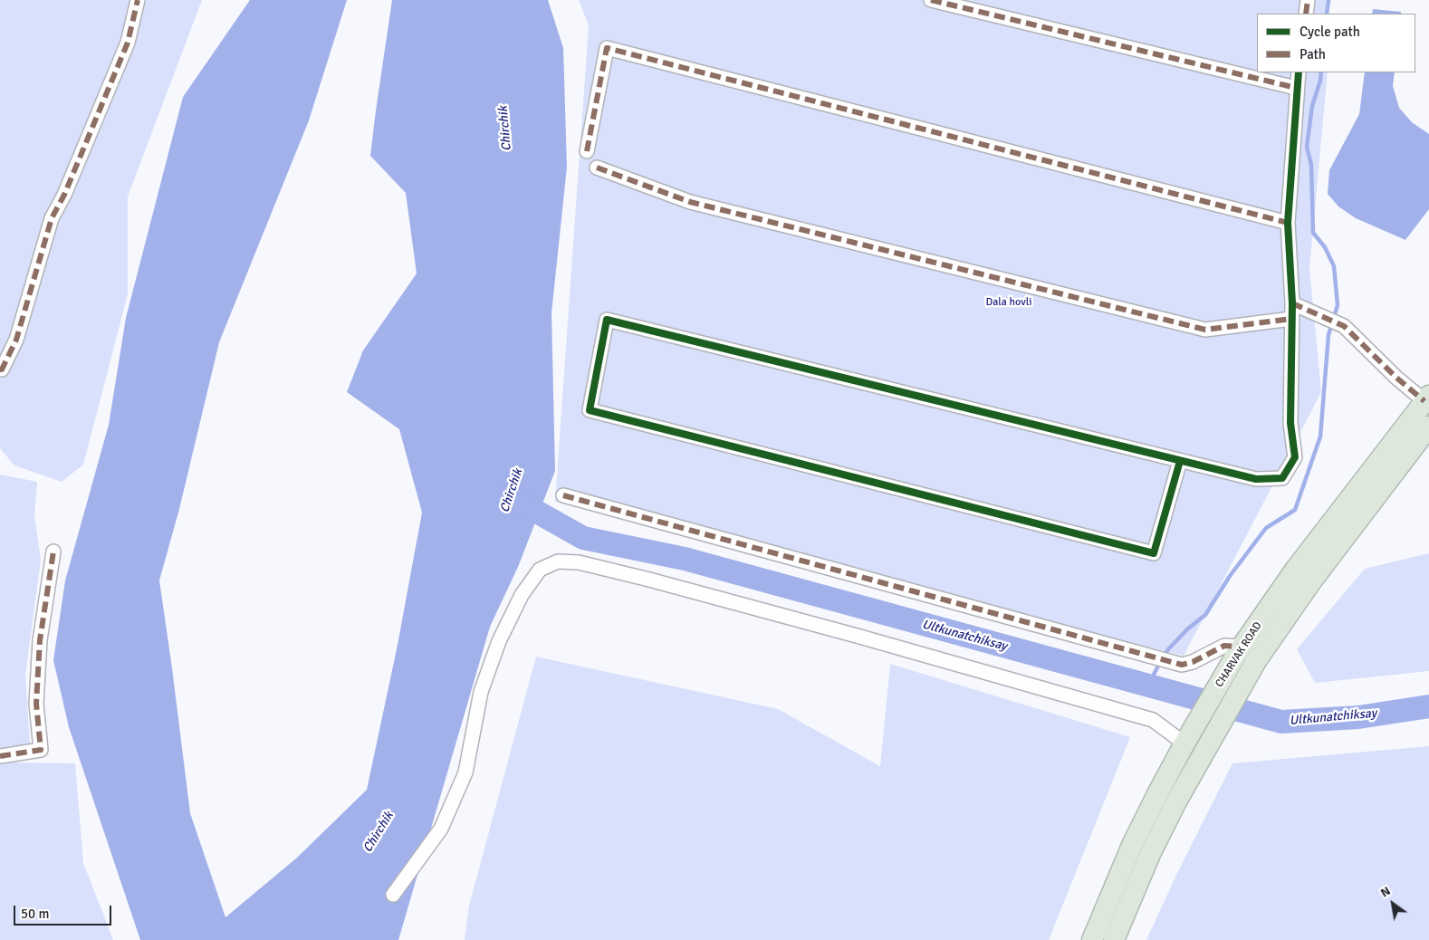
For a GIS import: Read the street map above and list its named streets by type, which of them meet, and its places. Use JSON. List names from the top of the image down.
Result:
{
  "streets": {
    "highway": ["CHARVAK ROAD"]
  },
  "water": ["Chirchik", "Ultkunatchiksay"],
  "parks": ["Dala hovli"],
  "legend": ["Cycle path", "Path"],
  "scale_bar": "50 m",
  "north": "top left"
}
